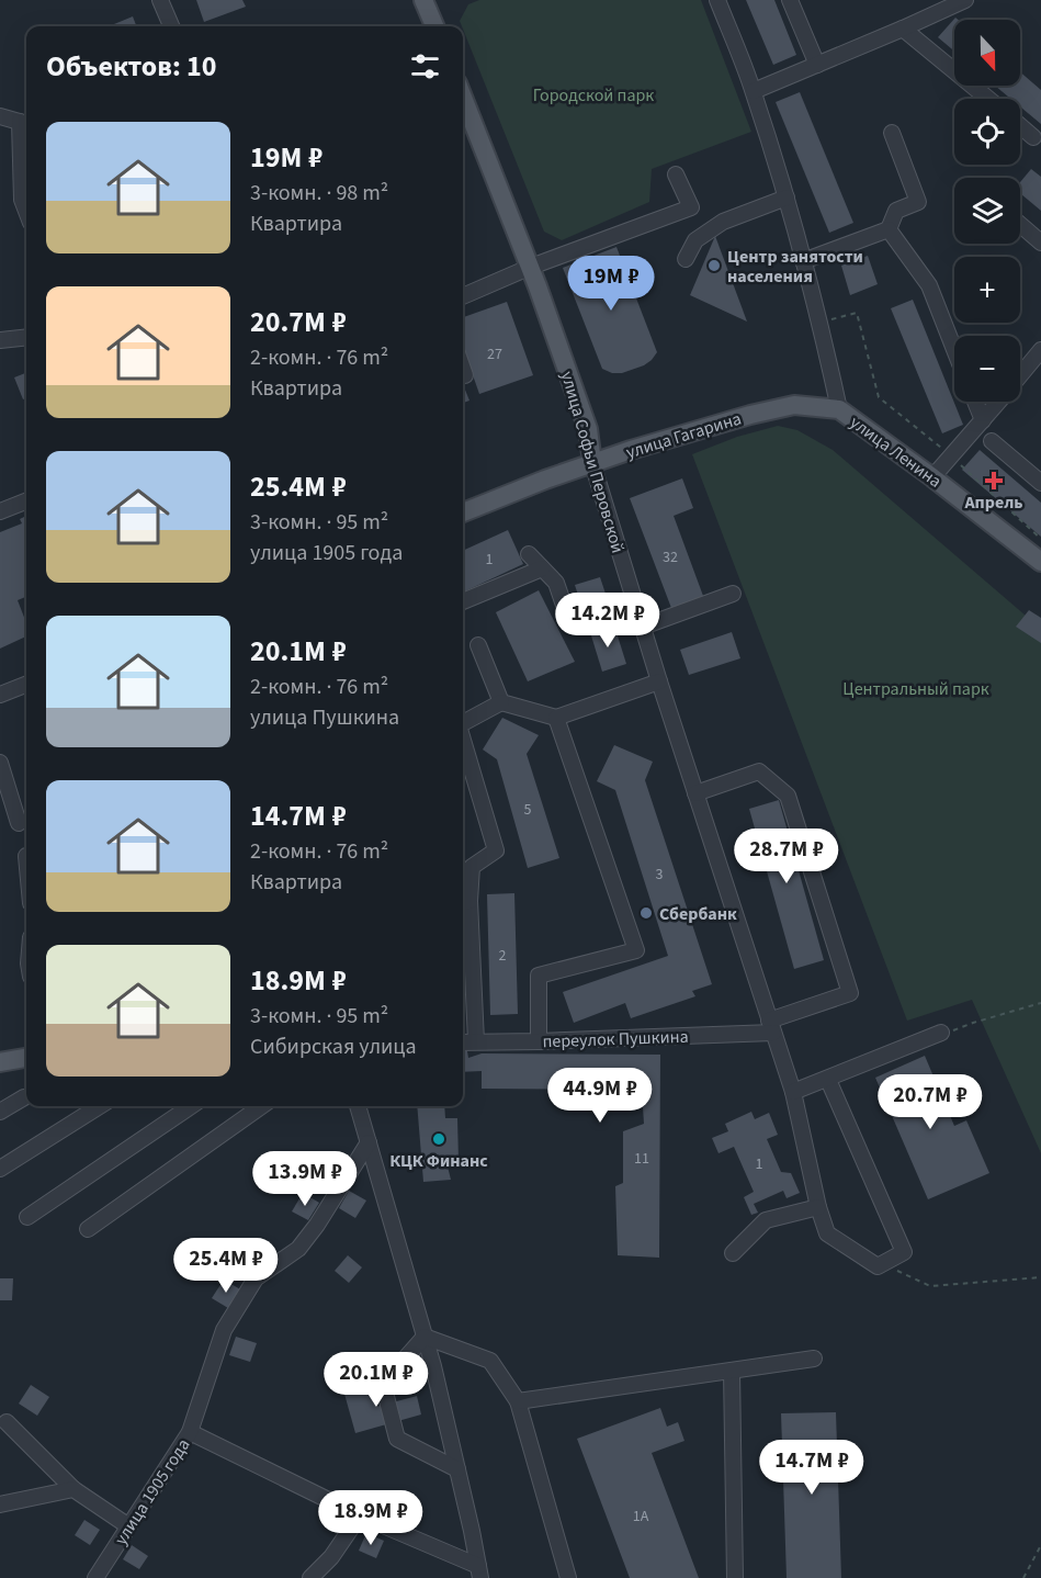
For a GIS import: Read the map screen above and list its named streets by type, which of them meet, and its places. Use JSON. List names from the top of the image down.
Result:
{
  "streets": {
    "main road": ["улица Гагарина", "улица Ленина", "улица Софьи Перовской"],
    "street": ["переулок Пушкина", "улица 1905 года"]
  },
  "crossings": [
    ["улица Гагарина", "улица Ленина"],
    ["улица Гагарина", "улица Софьи Перовской"],
    ["улица Софьи Перовской", "переулок Пушкина"]
  ],
  "parks": ["Городской парк", "Центральный парк"],
  "places": {
    "other": ["Центр занятости населения", "Сбербанк", "КЦК Финанс"],
    "health": ["Апрель"]
  },
  "house_numbers": [
    "27",
    "32",
    "1",
    "5",
    "3",
    "2",
    "11",
    "1",
    "1А"
  ],
  "north": "bottom",
  "page": {
    "map_buttons": ["+", "−"],
    "heading": "Объектов: 10",
    "list": [
      {
        "name": "19M ₽",
        "note": "3-комн. · 98 m² · Квартира"
      },
      {
        "name": "20.7M ₽",
        "note": "2-комн. · 76 m² · Квартира"
      },
      {
        "name": "25.4M ₽",
        "note": "3-комн. · 95 m² · улица 1905 года"
      },
      {
        "name": "20.1M ₽",
        "note": "2-комн. · 76 m² · улица Пушкина"
      },
      {
        "name": "14.7M ₽",
        "note": "2-комн. · 76 m² · Квартира"
      },
      {
        "name": "18.9M ₽",
        "note": "3-комн. · 95 m² · Сибирская улица"
      }
    ],
    "price": [
      "19M ₽",
      "14.2M ₽",
      "28.7M ₽",
      "44.9M ₽",
      "20.7M ₽",
      "13.9M ₽",
      "25.4M ₽",
      "20.1M ₽",
      "14.7M ₽",
      "18.9M ₽"
    ]
  }
}
